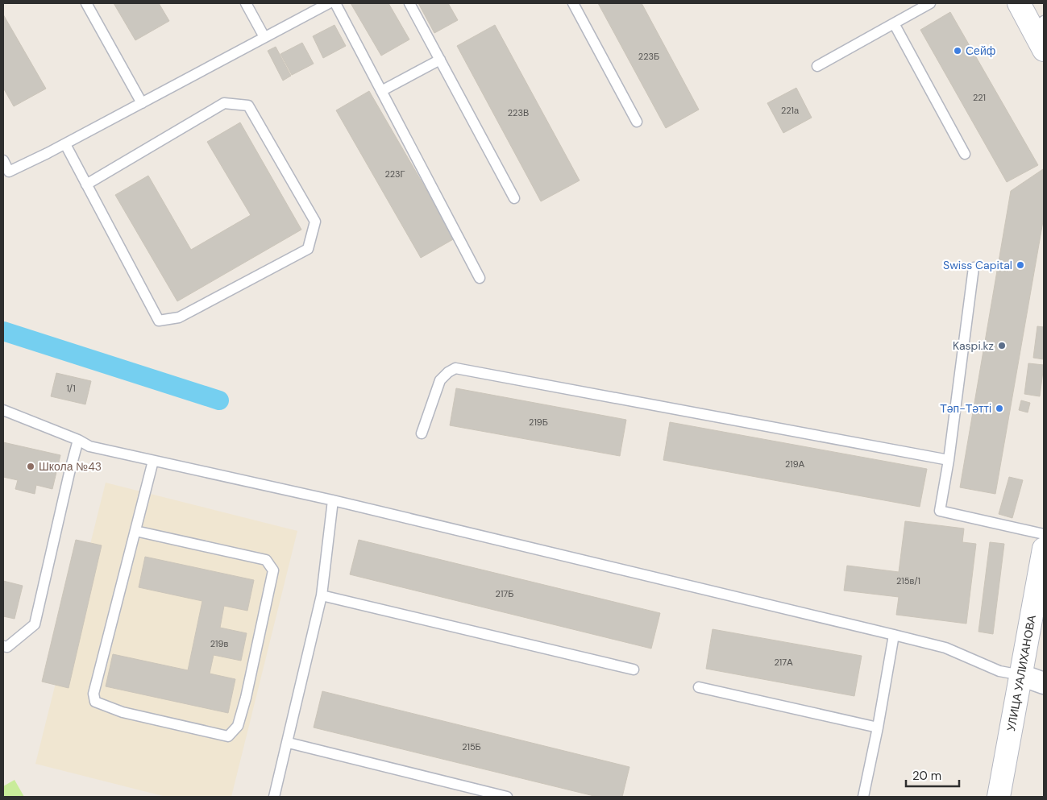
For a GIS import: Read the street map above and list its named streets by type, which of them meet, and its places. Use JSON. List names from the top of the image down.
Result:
{
  "streets": {
    "main road": ["УЛИЦА УАЛИХАНОВА"]
  },
  "places": [
    "Сейф",
    "Swiss Capital",
    "Kaspi.kz",
    "Тәп-Тәтті",
    "Школа №43"
  ],
  "house_numbers": [
    "223Б",
    "221",
    "221а",
    "223В",
    "223Г",
    "1/1",
    "219Б",
    "219А",
    "215в/1",
    "217Б",
    "219в",
    "217А",
    "215Б"
  ],
  "scale_bar": "20 m"
}
